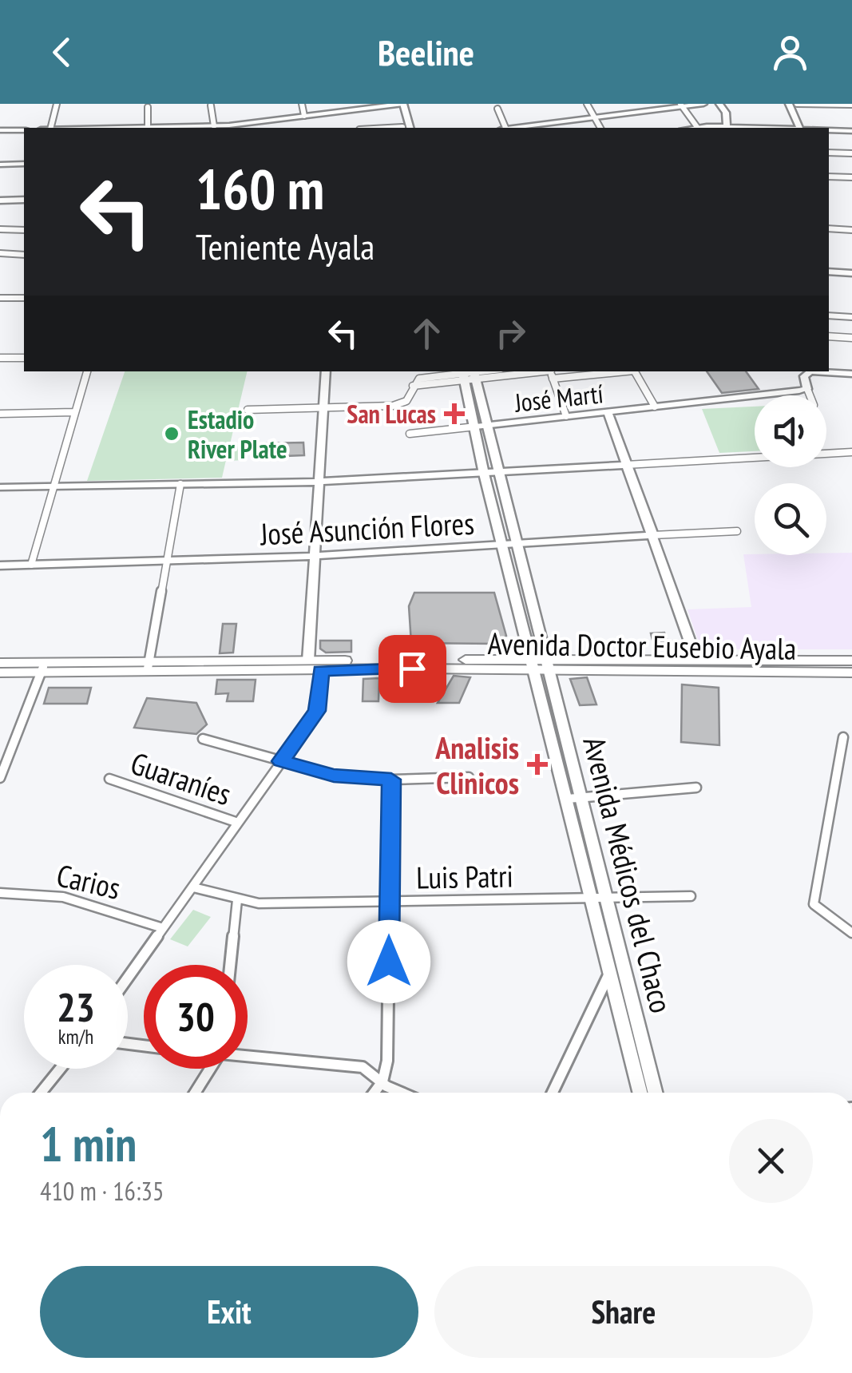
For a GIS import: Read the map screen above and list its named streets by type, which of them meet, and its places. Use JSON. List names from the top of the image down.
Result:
{
  "streets": {
    "highway": ["Avenida Doctor Eusebio Ayala"],
    "main road": ["Avenida Médicos del Chaco"],
    "street": [
      "José Martí",
      "José Asunción Flores",
      "Guaraníes",
      "Luis Patri",
      "Carios"
    ]
  },
  "crossings": [
    ["Avenida Doctor Eusebio Ayala", "Avenida Médicos del Chaco"],
    ["Avenida Médicos del Chaco", "Luis Patri"]
  ],
  "places": {
    "health": ["San Lucas", "Analisis Clinicos"],
    "other": ["Estadio River Plate"]
  },
  "page": {
    "header": "Beeline",
    "turn": ["160 m", "Teniente Ayala"],
    "speed": "23 km/h",
    "limit": "30",
    "heading": ["1 min", "410 m · 16:35"],
    "buttons": ["Exit", "Share"]
  }
}
